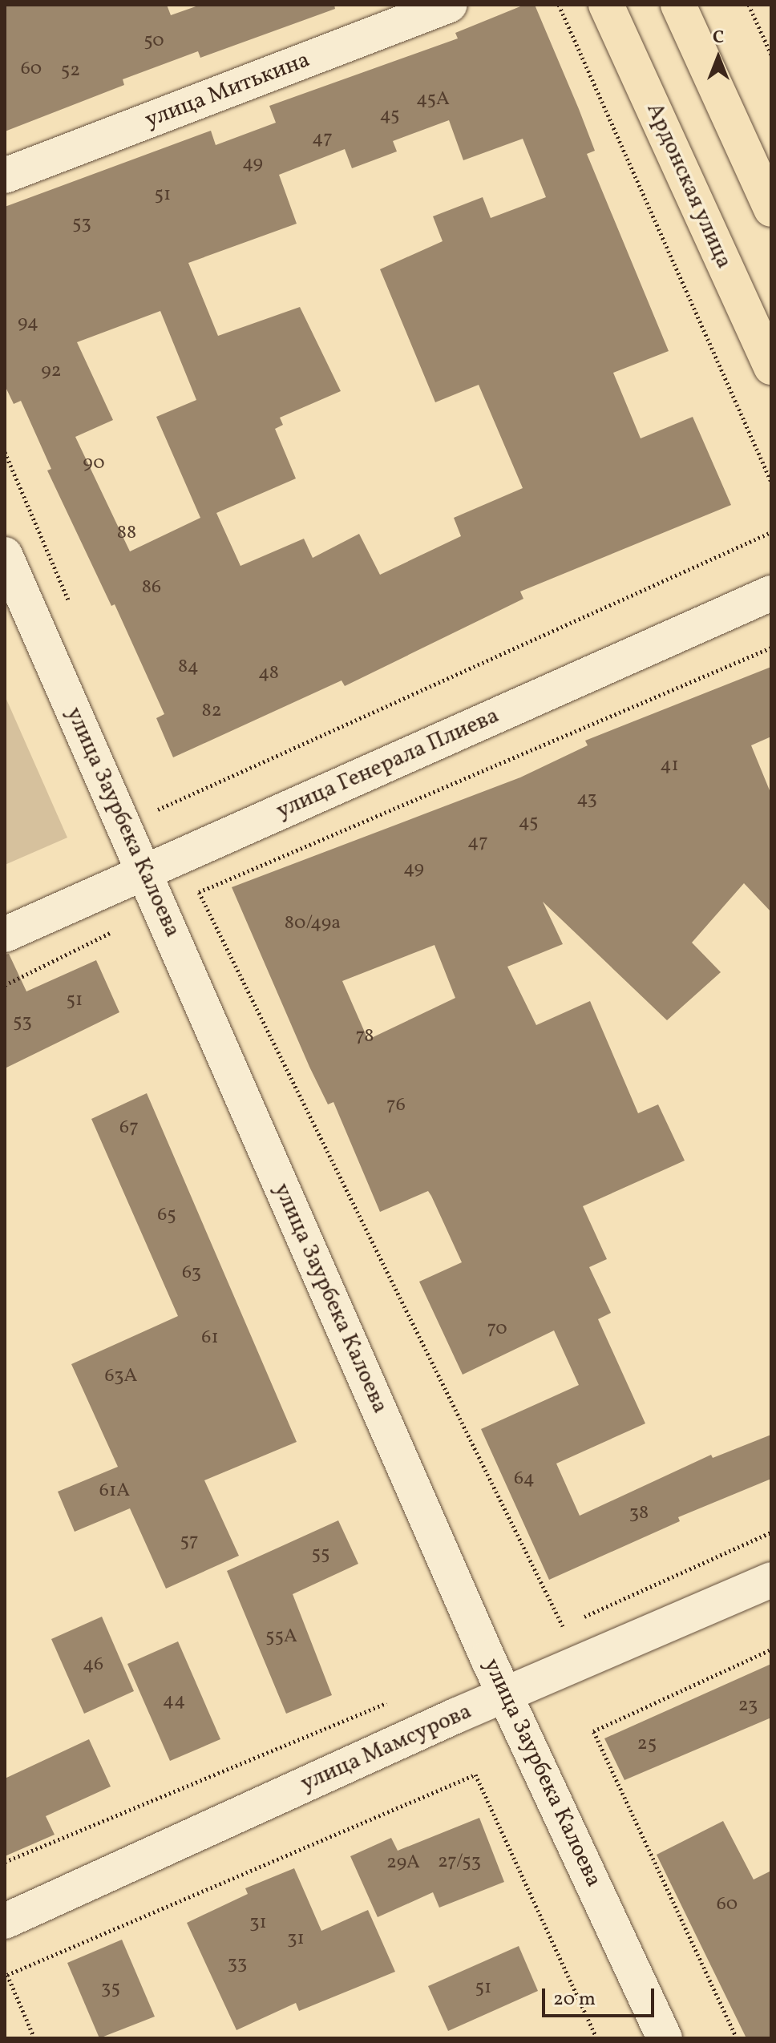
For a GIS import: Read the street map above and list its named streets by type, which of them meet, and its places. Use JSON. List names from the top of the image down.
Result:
{
  "streets": {
    "main road": ["Ардонская улица"],
    "street": [
      "улица Митькина",
      "улица Генерала Плиева",
      "улица Заурбека Калоева",
      "улица Мамсурова"
    ]
  },
  "crossings": [
    ["улица Генерала Плиева", "улица Заурбека Калоева"],
    ["улица Заурбека Калоева", "улица Мамсурова"]
  ],
  "house_numbers": [
    "50",
    "60",
    "52",
    "45А",
    "45",
    "47",
    "49",
    "51",
    "53",
    "94",
    "92",
    "90",
    "88",
    "86",
    "84",
    "48",
    "82",
    "41",
    "43",
    "45",
    "47",
    "49",
    "80/49а",
    "51",
    "53",
    "78",
    "76",
    "67",
    "65",
    "63",
    "70",
    "61",
    "63А",
    "64",
    "61А",
    "38",
    "57",
    "55",
    "55А",
    "46",
    "44",
    "23",
    "25",
    "27/53",
    "29А",
    "60",
    "31",
    "31",
    "33",
    "51",
    "35"
  ],
  "scale_bar": "20 m",
  "north": "top"
}
